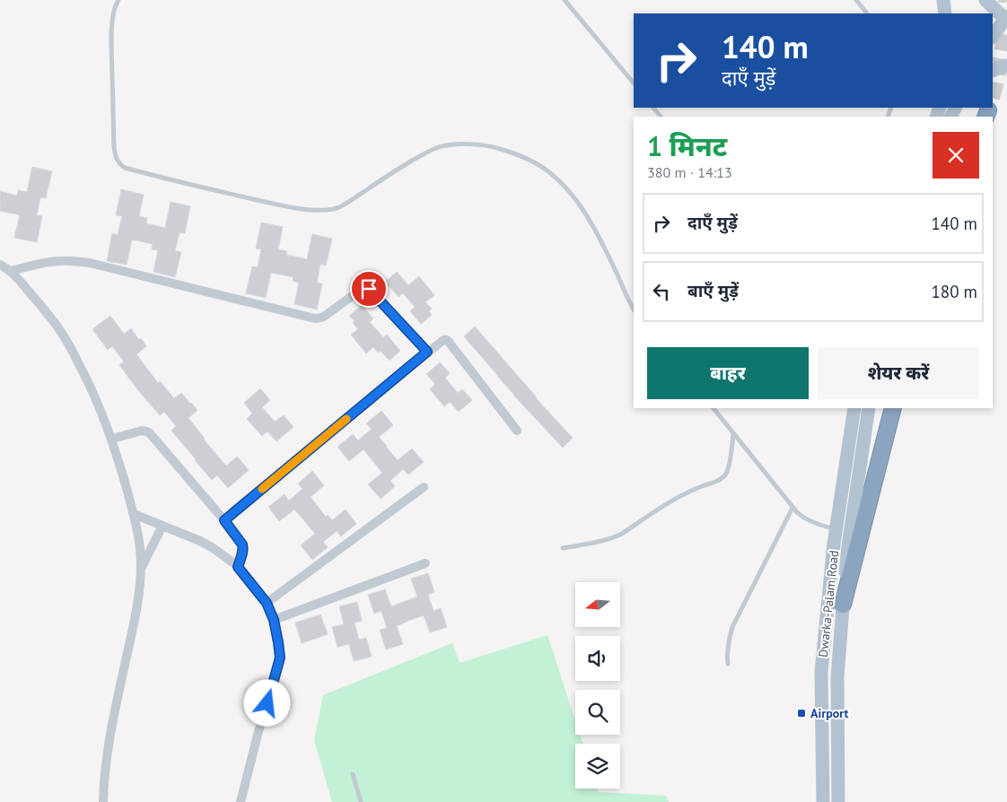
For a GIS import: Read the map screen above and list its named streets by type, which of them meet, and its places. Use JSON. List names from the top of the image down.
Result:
{
  "streets": {
    "main road": ["Dwarka-Palam Road"]
  },
  "places": {
    "transit": ["Airport"]
  },
  "north": "left",
  "page": {
    "turn": ["140 m", "दाएँ मुड़ें"],
    "heading": ["1 मिनट", "380 m · 14:13"],
    "list": [
      {
        "name": "दाएँ मुड़ें",
        "value": "140 m"
      },
      {
        "name": "बाएँ मुड़ें",
        "value": "180 m"
      }
    ],
    "buttons": ["बाहर", "शेयर करें"]
  }
}
